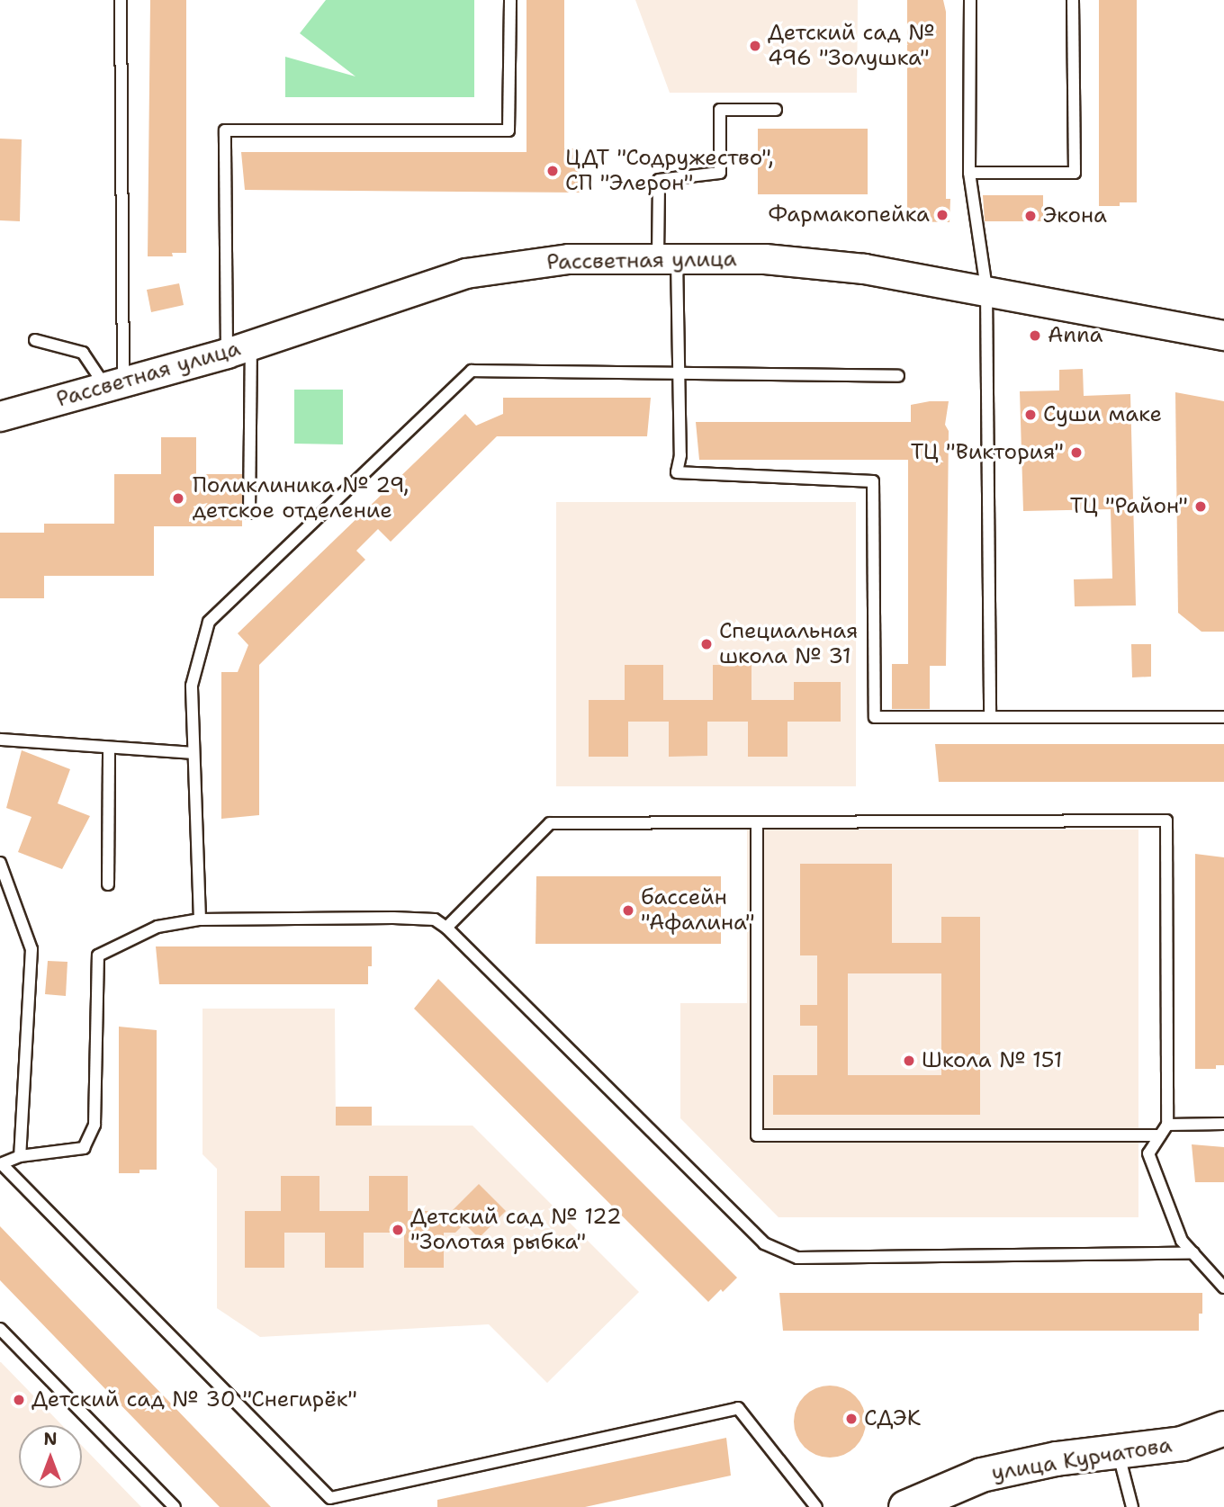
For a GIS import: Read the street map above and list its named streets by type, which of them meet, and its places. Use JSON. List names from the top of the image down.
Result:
{
  "streets": {
    "main road": ["улица Курчатова"],
    "street": ["Рассветная улица"]
  },
  "places": [
    "Детский сад № 496 \"Золушка\"",
    "ЦДТ \"Содружество\", СП \"Элерон\"",
    "Фармакопейка",
    "Экона",
    "Anna",
    "Суши маке",
    "ТЦ \"Виктория\"",
    "Поликлиника № 29, детское отделение",
    "ТЦ \"Район\"",
    "Специальная школа № 31",
    "бассейн \"Афалина\"",
    "Школа № 151",
    "Детский сад № 122 \"Золотая рыбка\"",
    "Детский сад № 30 \"Снегирёк\"",
    "СДЭК"
  ],
  "north": "top"
}
